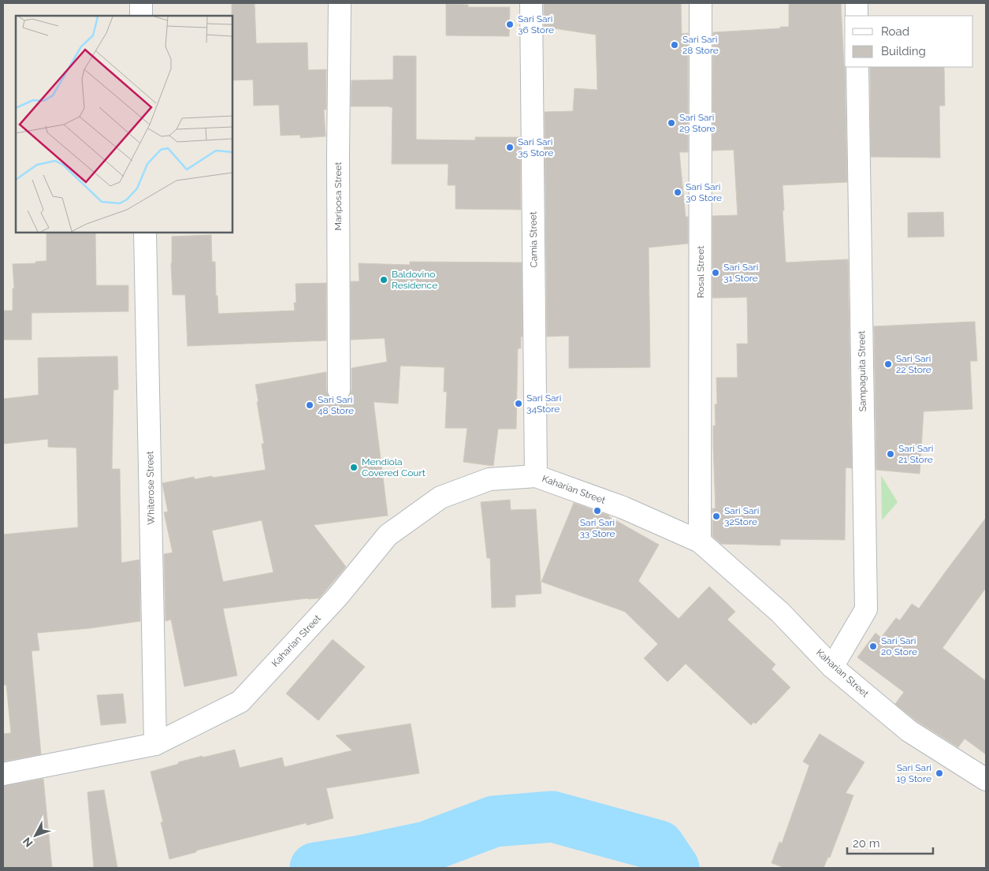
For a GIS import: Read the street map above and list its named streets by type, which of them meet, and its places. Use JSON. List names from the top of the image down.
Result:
{
  "streets": {
    "street": [
      "Mariposa Street",
      "Camia Street",
      "Rosal Street",
      "Sampaguita Street",
      "Whiterose Street",
      "Kaharian Street"
    ]
  },
  "crossings": [
    ["Camia Street", "Kaharian Street"],
    ["Rosal Street", "Kaharian Street"],
    ["Sampaguita Street", "Kaharian Street"],
    ["Whiterose Street", "Kaharian Street"]
  ],
  "places": [
    "Sari Sari 36 Store",
    "Sari Sari 28 Store",
    "Sari Sari 29 Store",
    "Sari Sari 35 Store",
    "Sari Sari 30 Store",
    "Sari Sari 31 Store",
    "Baldovino Residence",
    "Sari Sari 22 Store",
    "Sari Sari 34Store",
    "Sari Sari 48 Store",
    "Sari Sari 21 Store",
    "Mendiola Covered Court",
    "Sari Sari 33 Store",
    "Sari Sari 32Store",
    "Sari Sari 20 Store",
    "Sari Sari 19 Store"
  ],
  "legend": ["Road", "Building"],
  "scale_bar": "20 m",
  "north": "bottom left"
}
